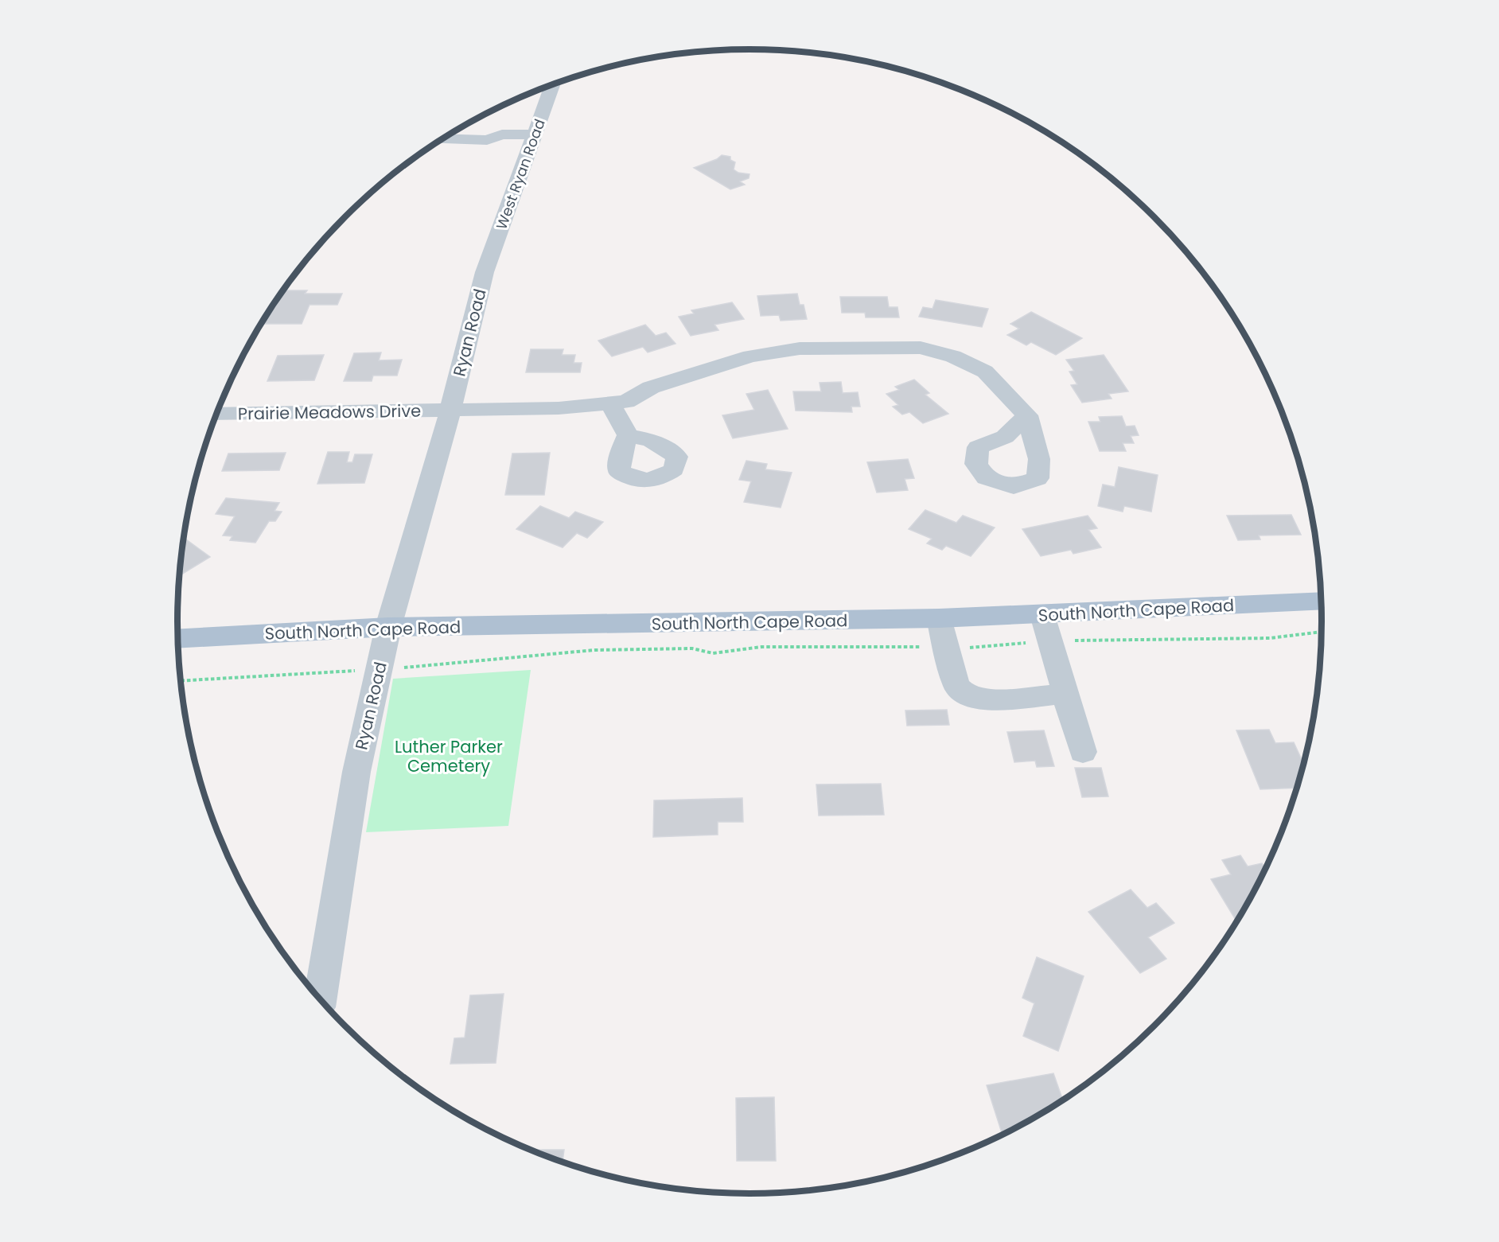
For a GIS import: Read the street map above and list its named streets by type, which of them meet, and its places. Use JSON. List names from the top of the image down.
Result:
{
  "streets": {
    "main road": ["South North Cape Road"],
    "street": ["West Ryan Road", "Ryan Road", "Prairie Meadows Drive"]
  },
  "crossings": [
    ["West Ryan Road", "Ryan Road"],
    ["Ryan Road", "Prairie Meadows Drive"],
    ["Ryan Road", "South North Cape Road"]
  ],
  "parks": ["Luther Parker Cemetery"]
}
